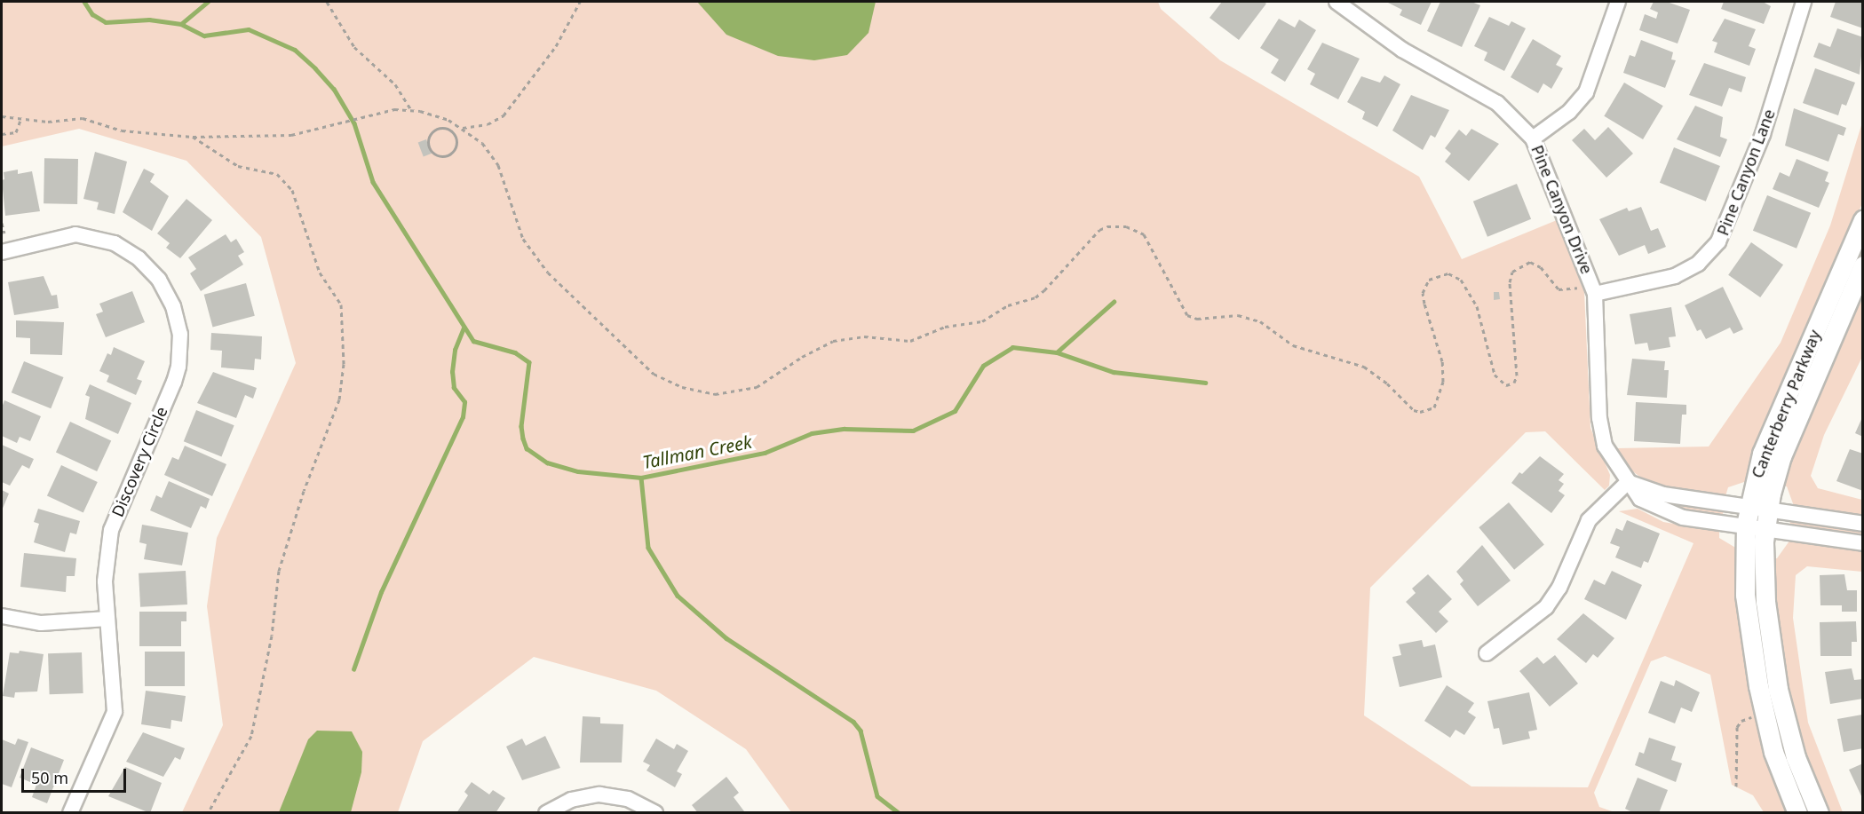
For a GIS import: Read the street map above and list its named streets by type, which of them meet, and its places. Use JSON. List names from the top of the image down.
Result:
{
  "streets": {
    "street": [
      "Pine Canyon Lane",
      "Pine Canyon Drive",
      "Canterberry Parkway",
      "Discovery Circle"
    ]
  },
  "crossings": [
    ["Pine Canyon Lane", "Pine Canyon Drive"]
  ],
  "water": ["Tallman Creek"],
  "scale_bar": "50 m"
}
